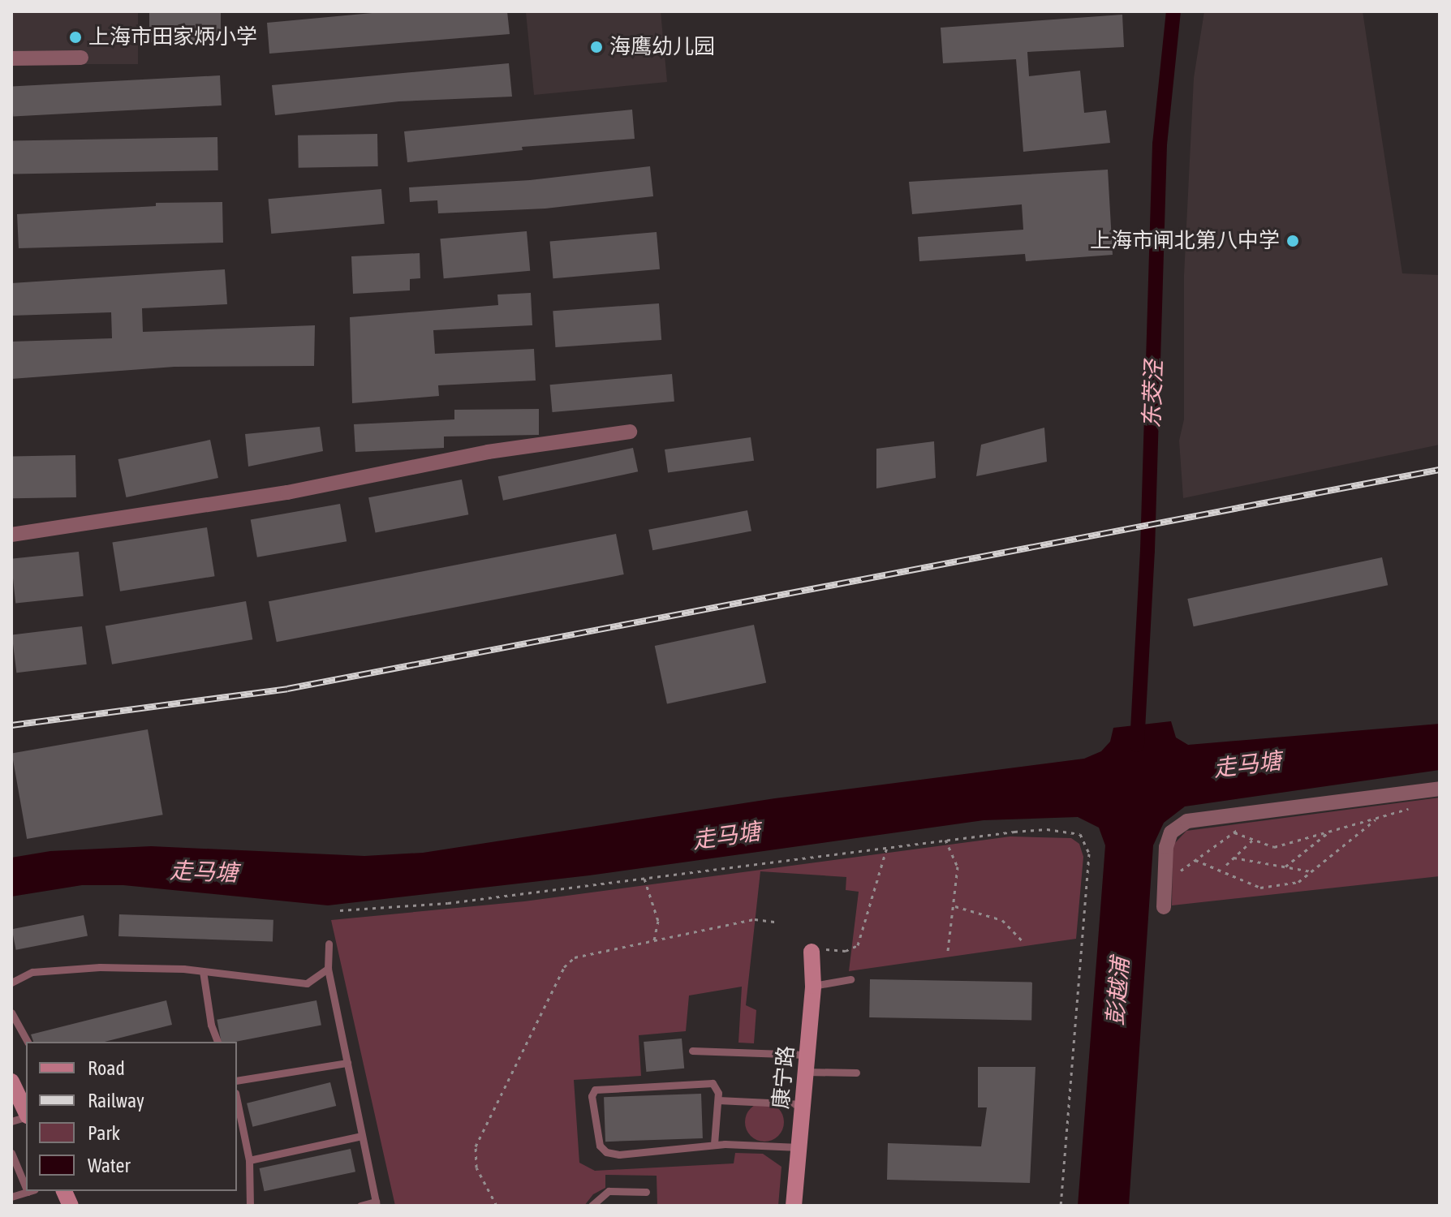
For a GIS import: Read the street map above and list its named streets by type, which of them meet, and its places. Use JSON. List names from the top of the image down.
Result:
{
  "streets": {
    "street": ["康宁路"]
  },
  "water": ["东茭泾", "走马塘", "彭越浦"],
  "places": ["上海市田家炳小学", "海鹰幼儿园", "上海市闸北第八中学"],
  "legend": [
    "Road",
    "Railway",
    "Park",
    "Water"
  ]
}
